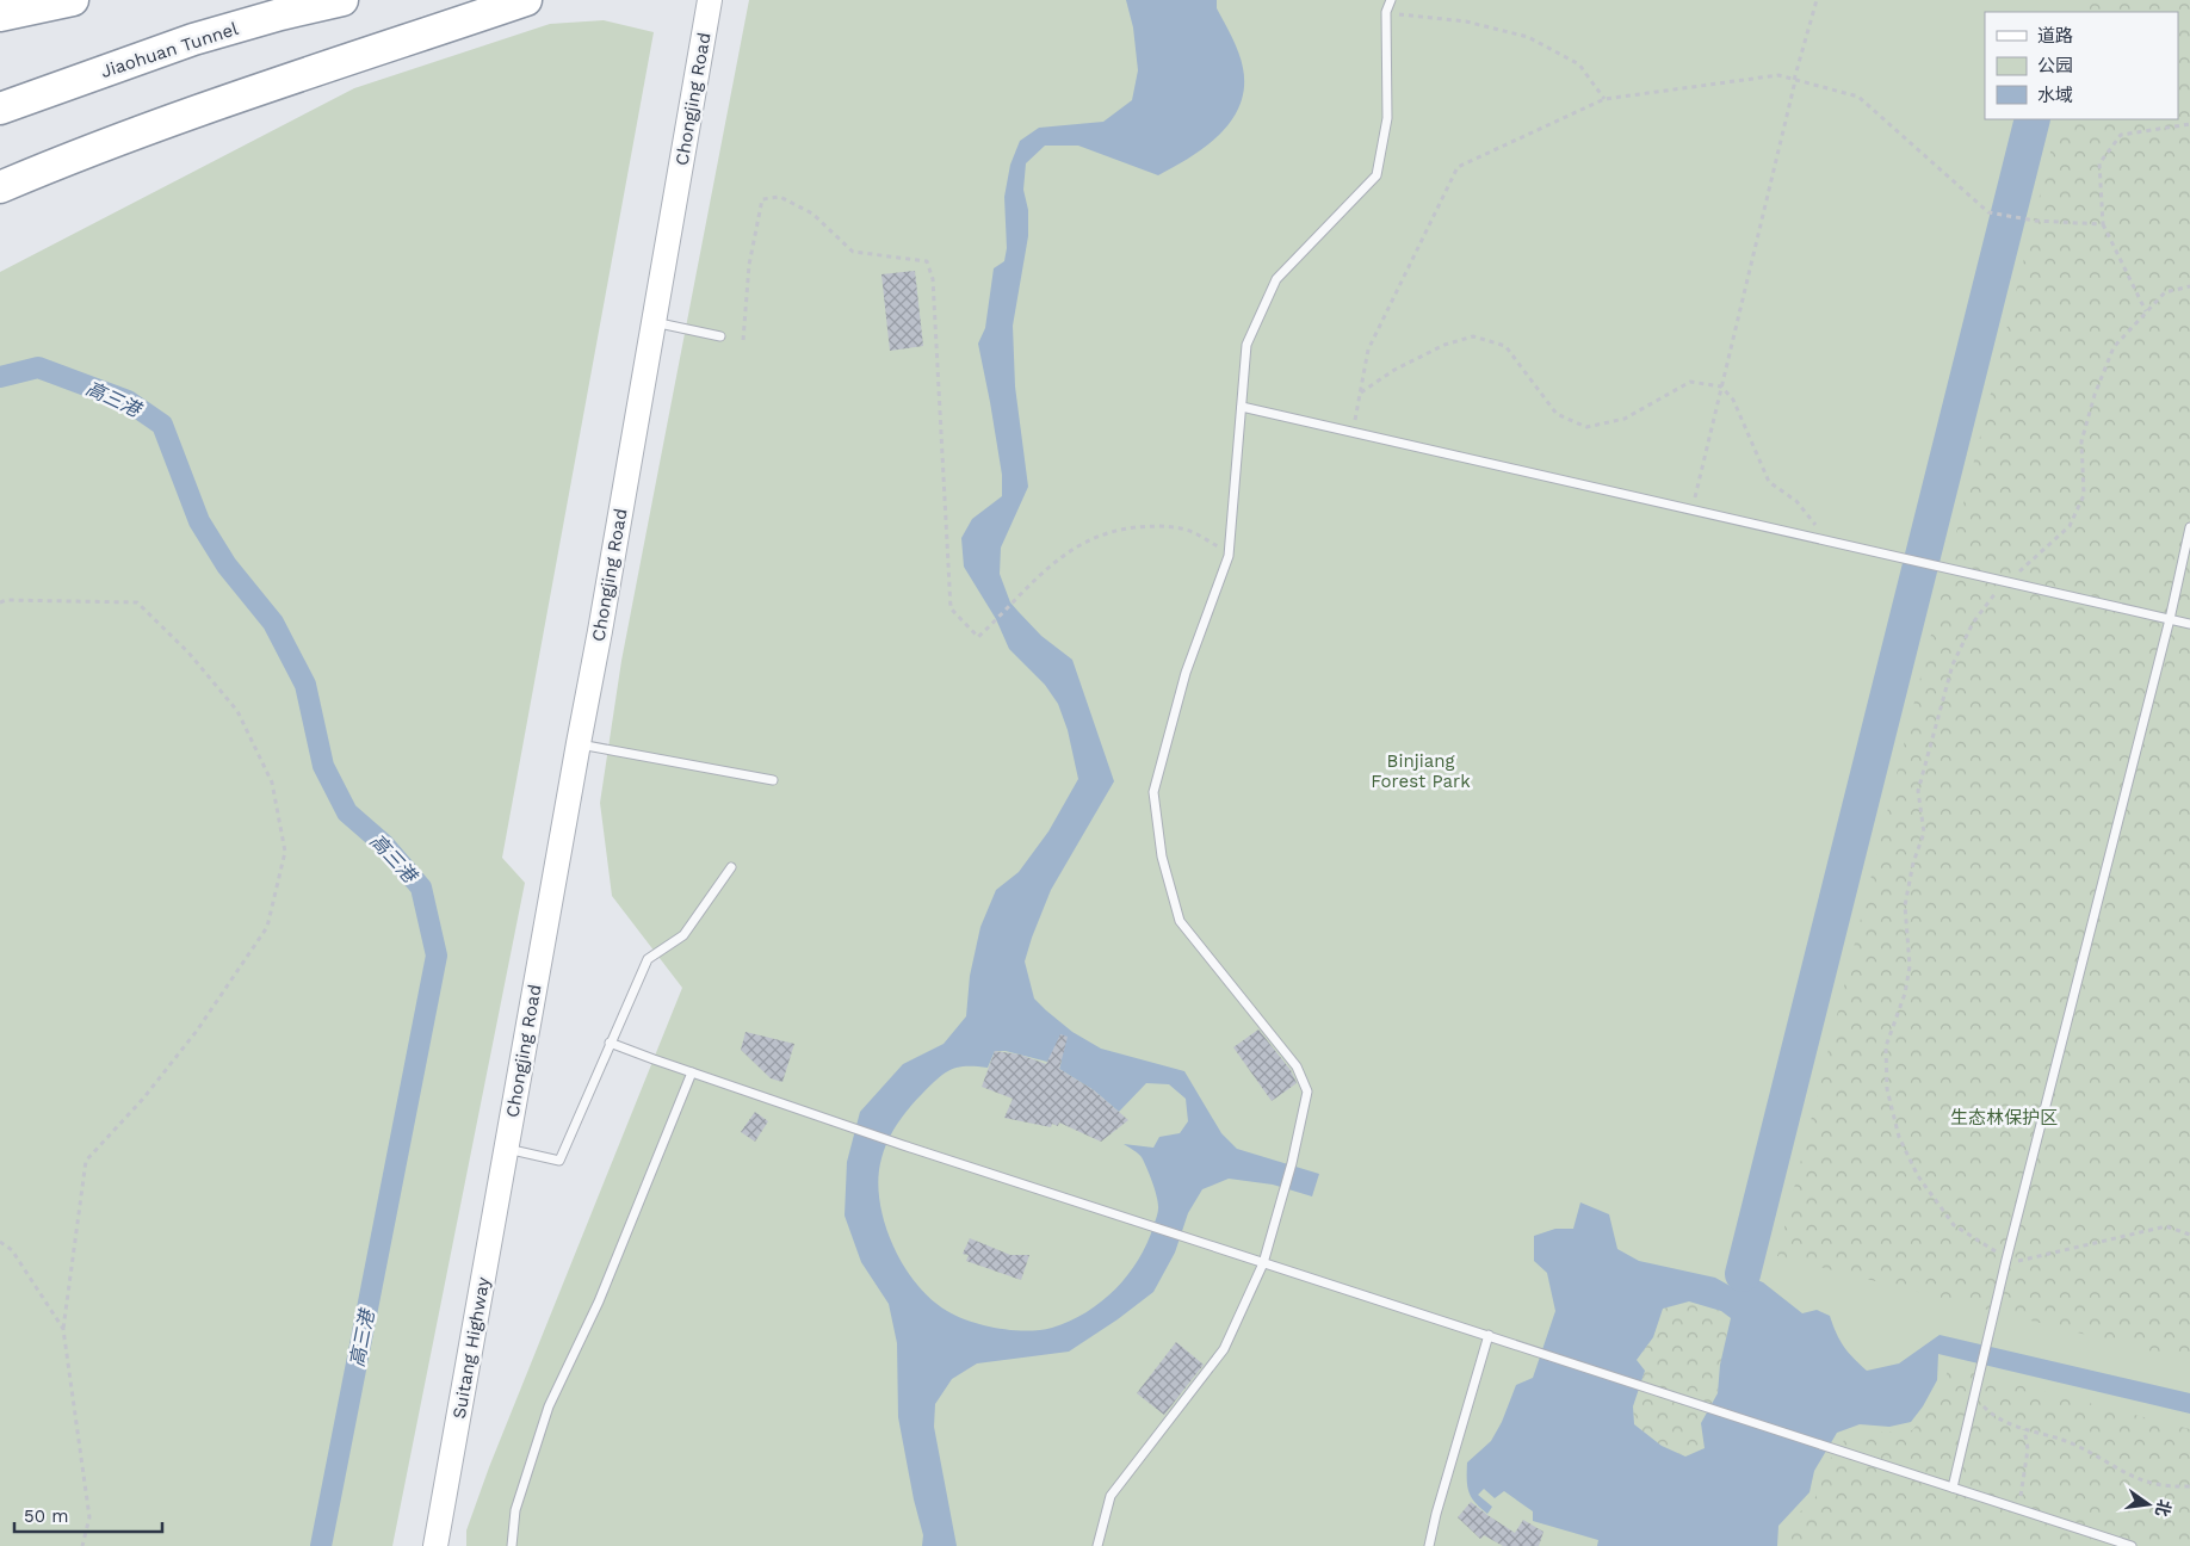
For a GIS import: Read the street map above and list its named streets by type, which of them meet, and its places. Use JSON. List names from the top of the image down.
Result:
{
  "streets": {
    "highway": ["Jiaohuan Tunnel"],
    "street": ["Chongjing Road", "Suitang Highway"]
  },
  "crossings": [
    ["Chongjing Road", "Suitang Highway"]
  ],
  "water": ["高三港"],
  "parks": ["Binjiang Forest Park", "生态林保护区"],
  "legend": ["道路", "公园", "水域"],
  "scale_bar": "50 m",
  "north": "right"
}
